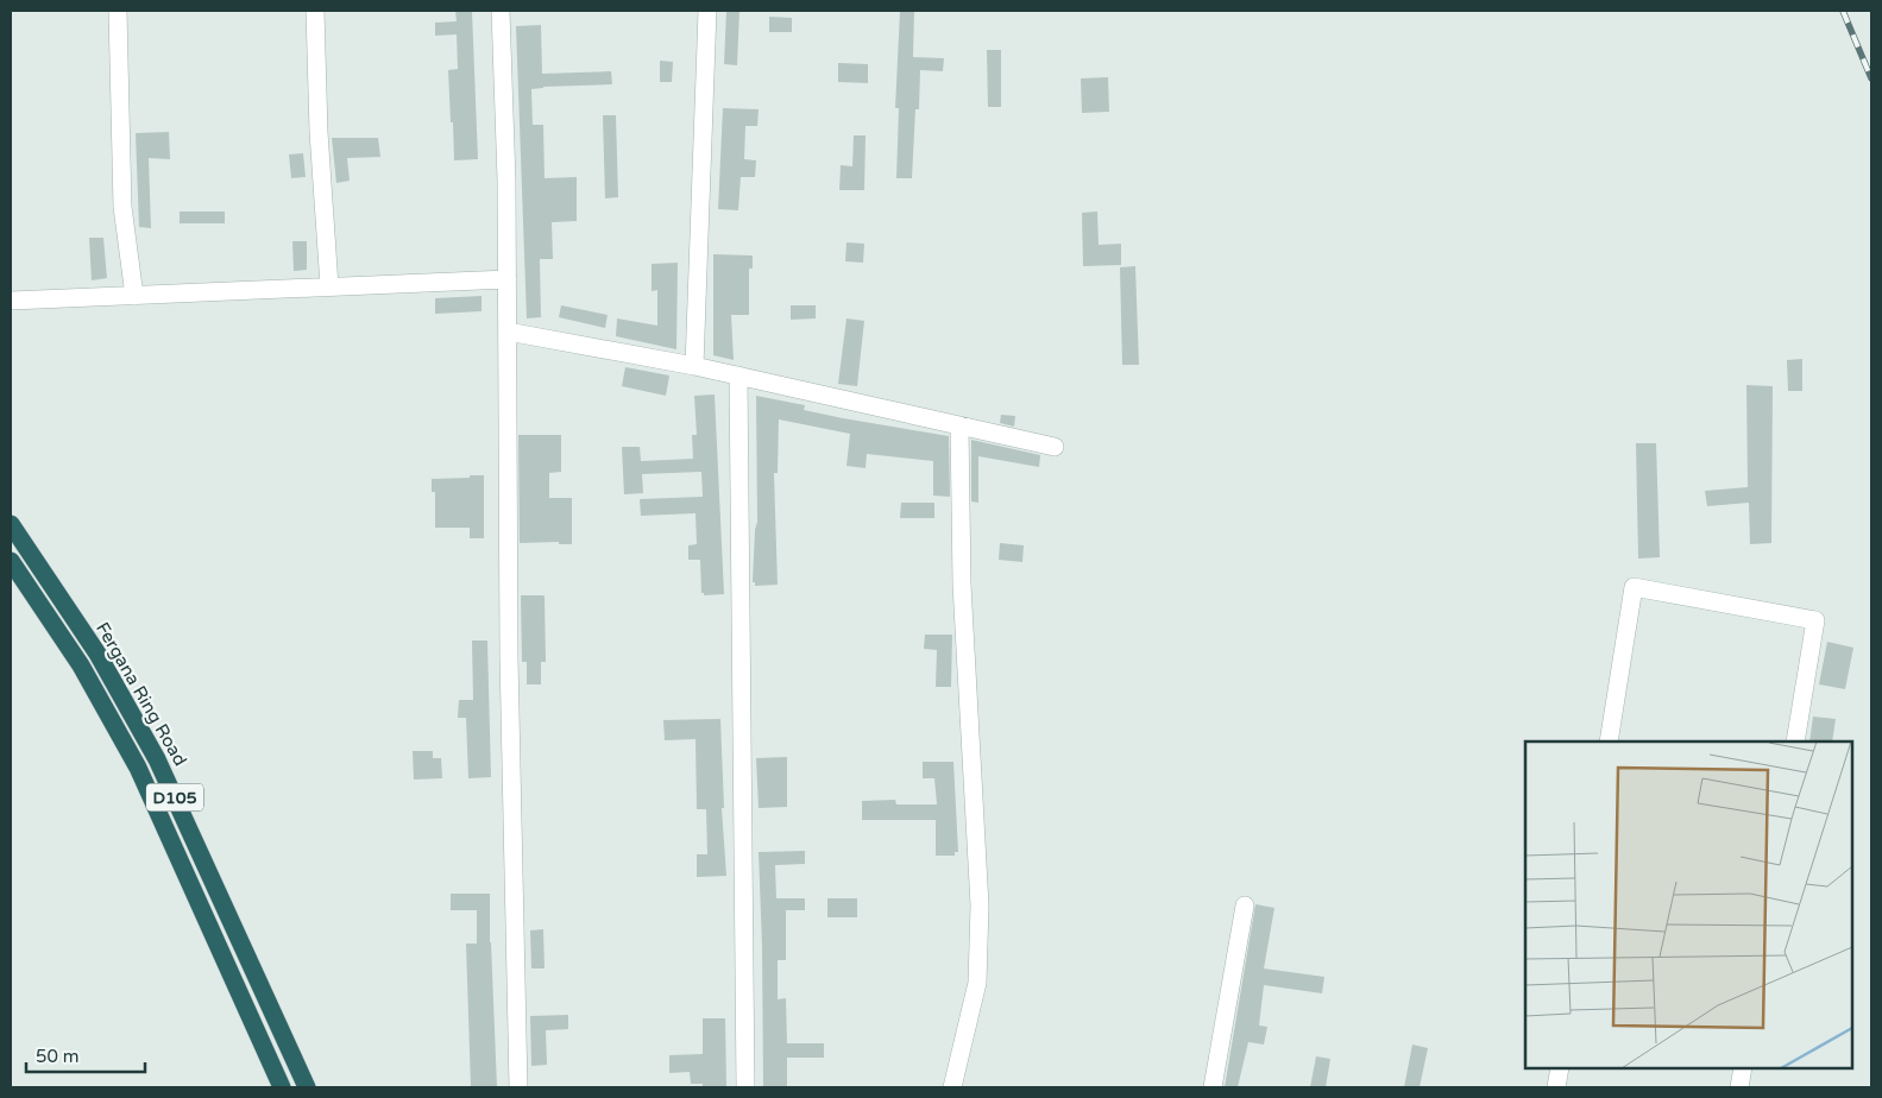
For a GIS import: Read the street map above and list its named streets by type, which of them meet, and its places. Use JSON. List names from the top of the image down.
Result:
{
  "streets": {
    "highway": ["Fergana Ring Road", "D105"]
  },
  "scale_bar": "50 m"
}
